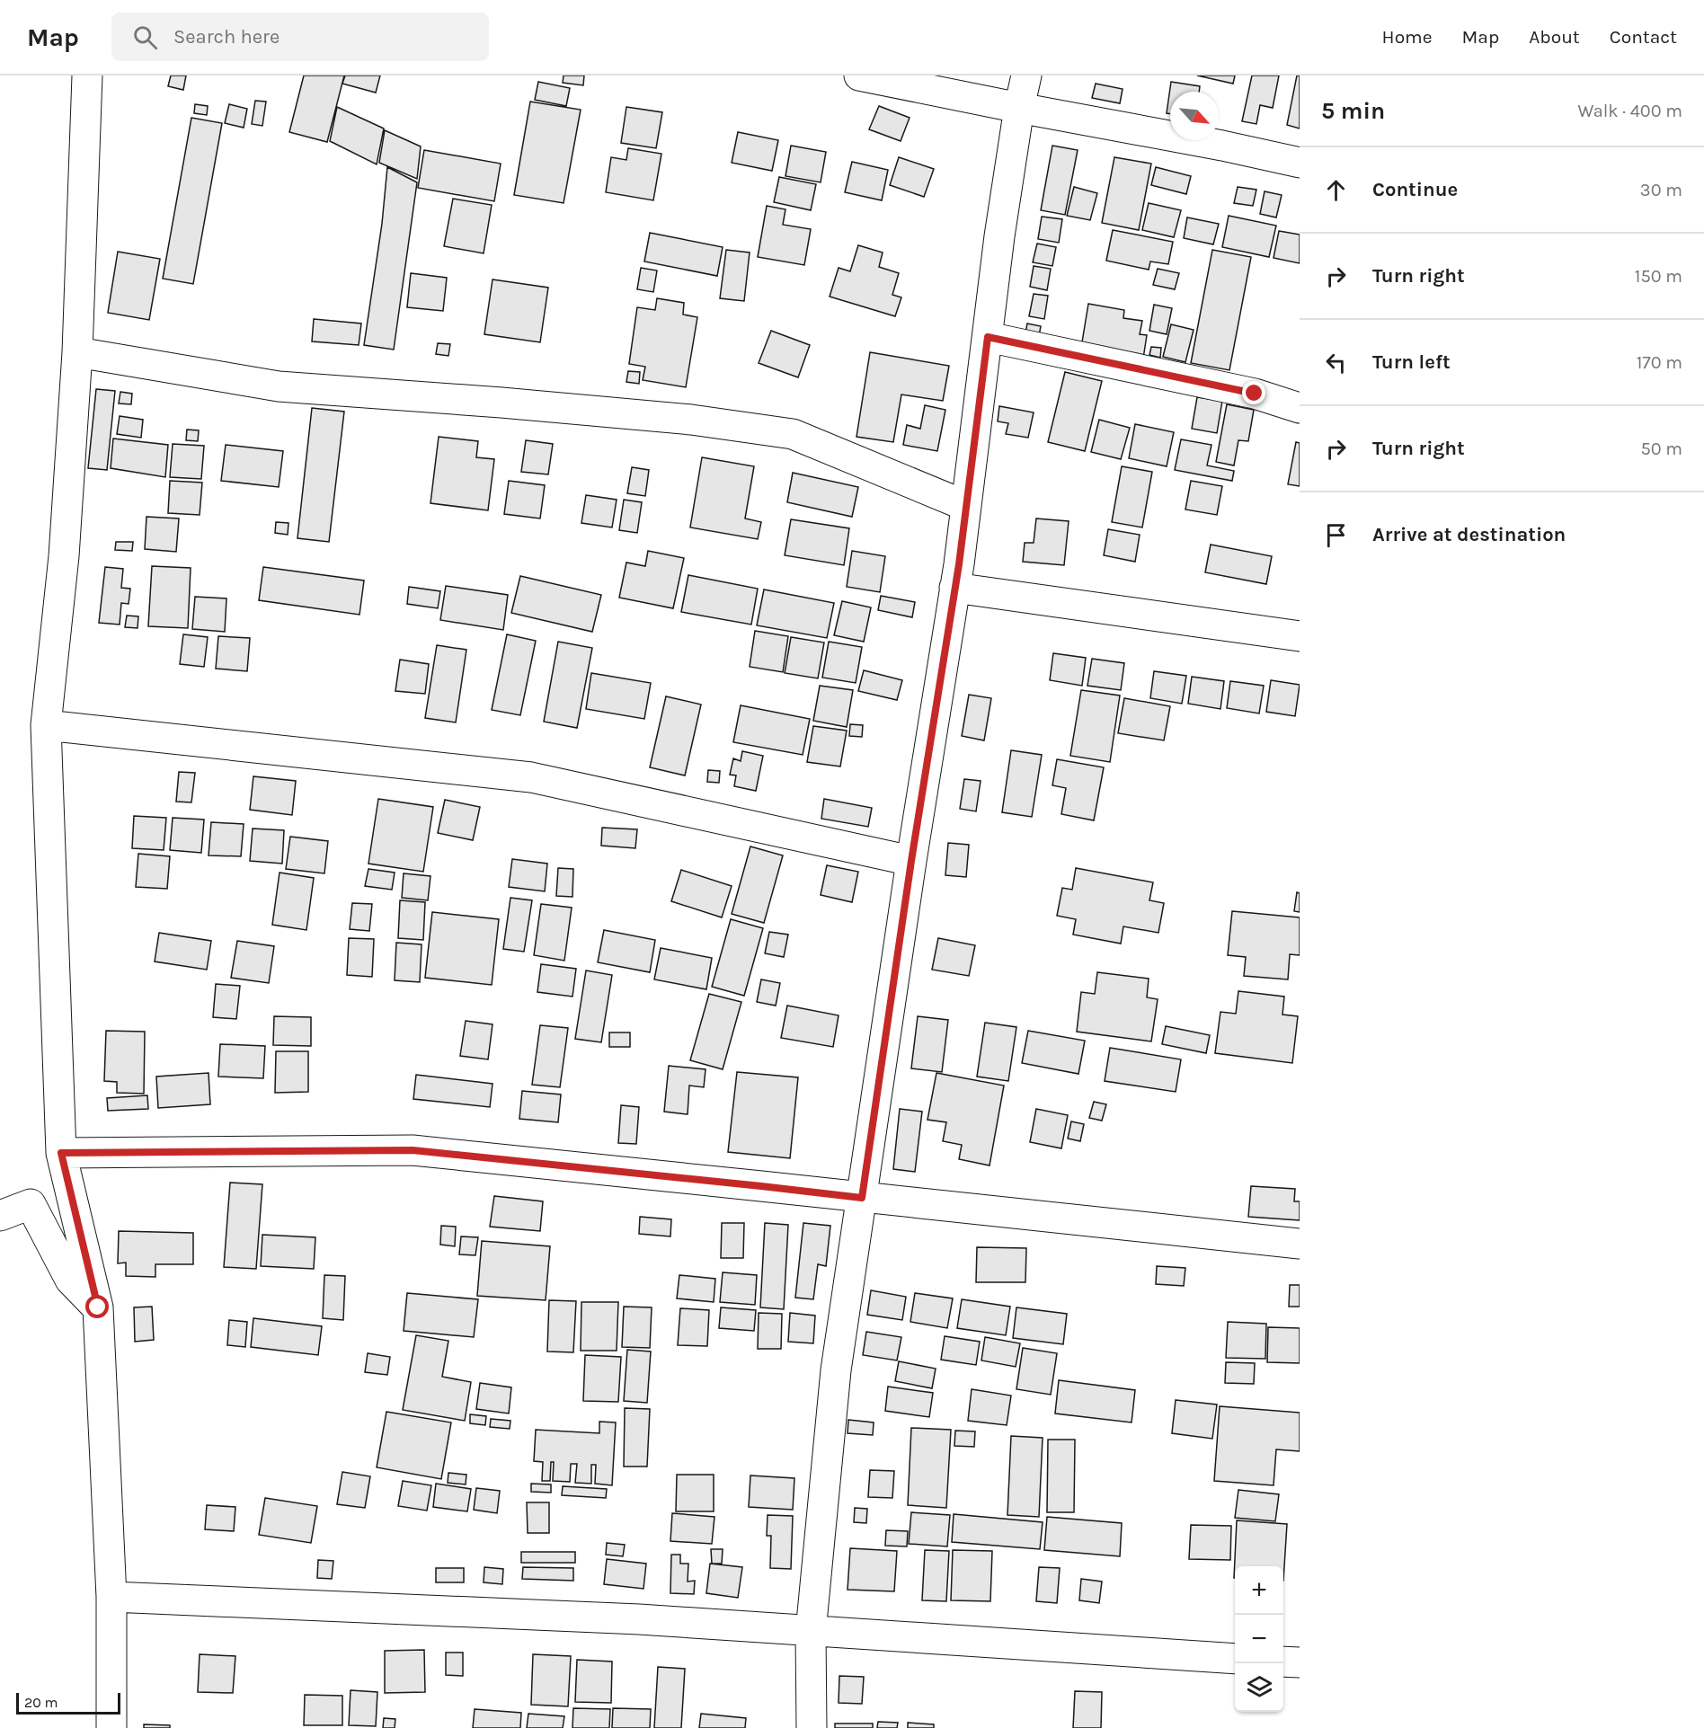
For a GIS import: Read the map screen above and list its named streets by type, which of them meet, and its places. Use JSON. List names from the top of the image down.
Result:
{
  "scale_bar": "20 m",
  "north": "bottom right",
  "page": {
    "header": "Map",
    "search": "Search here",
    "nav": [
      "Home",
      "Map",
      "About",
      "Contact"
    ],
    "heading": ["5 min", "Walk · 400 m"],
    "list": [
      ["Continue", "30 m"],
      ["Turn right", "150 m"],
      ["Turn left", "170 m"],
      ["Turn right", "50 m"],
      "Arrive at destination"
    ],
    "map_buttons": ["+", "−"],
    "scale": "20 m"
  }
}
